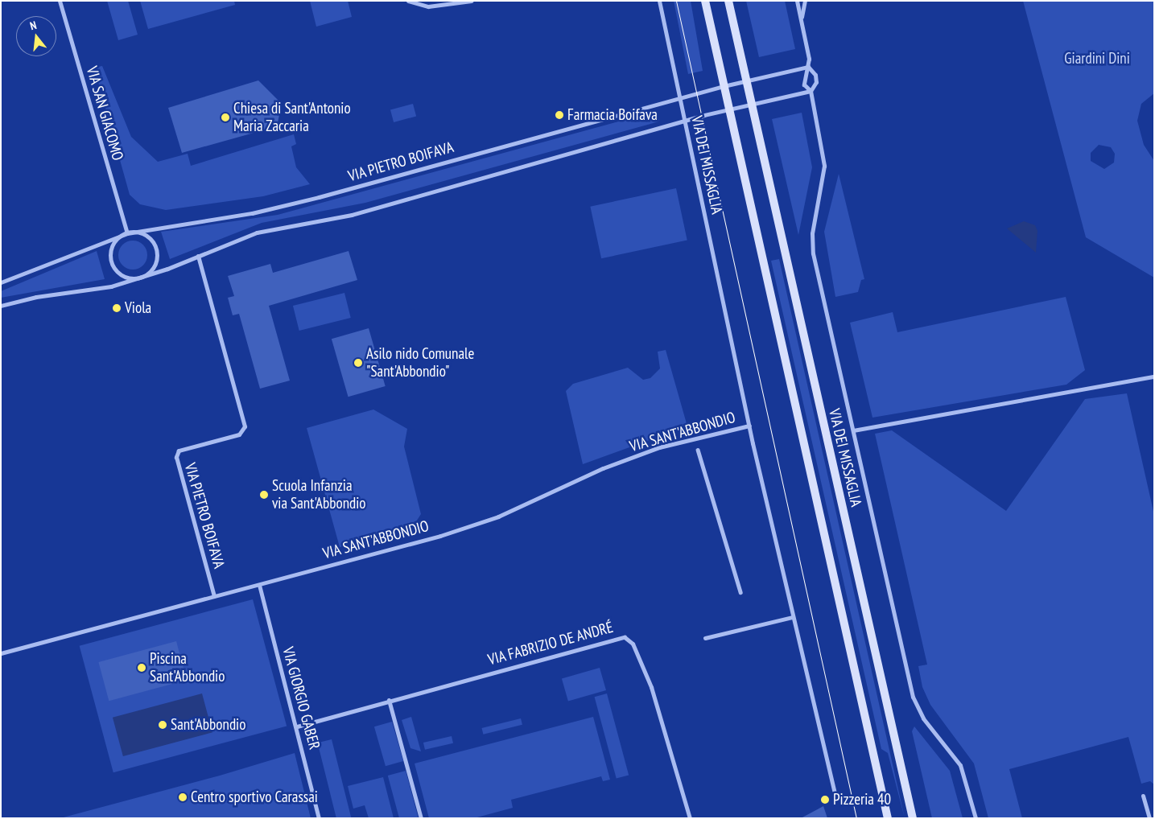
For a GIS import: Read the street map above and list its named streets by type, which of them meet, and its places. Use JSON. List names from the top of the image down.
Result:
{
  "streets": {
    "main road": ["VIA DEI MISSAGLIA"],
    "street": [
      "VIA SAN GIACOMO",
      "VIA PIETRO BOIFAVA",
      "VIA SANT'ABBONDIO",
      "VIA FABRIZIO DE ANDRÉ",
      "VIA GIORGIO GABER"
    ]
  },
  "crossings": [
    ["VIA SAN GIACOMO", "VIA PIETRO BOIFAVA"],
    ["VIA PIETRO BOIFAVA", "VIA DEI MISSAGLIA"],
    ["VIA PIETRO BOIFAVA", "VIA SANT'ABBONDIO"],
    ["VIA DEI MISSAGLIA", "VIA SANT'ABBONDIO"],
    ["VIA SANT'ABBONDIO", "VIA GIORGIO GABER"],
    ["VIA FABRIZIO DE ANDRÉ", "VIA GIORGIO GABER"]
  ],
  "parks": ["Giardini Dini"],
  "places": [
    "Farmacia Boifava",
    "Chiesa di Sant'Antonio Maria Zaccaria",
    "Viola",
    "Asilo nido Comunale \"Sant'Abbondio\"",
    "Scuola Infanzia via Sant'Abbondio",
    "Piscina Sant'Abbondio",
    "Sant'Abbondio",
    "Centro sportivo Carassai",
    "Pizzeria 40"
  ],
  "north": "top"
}
